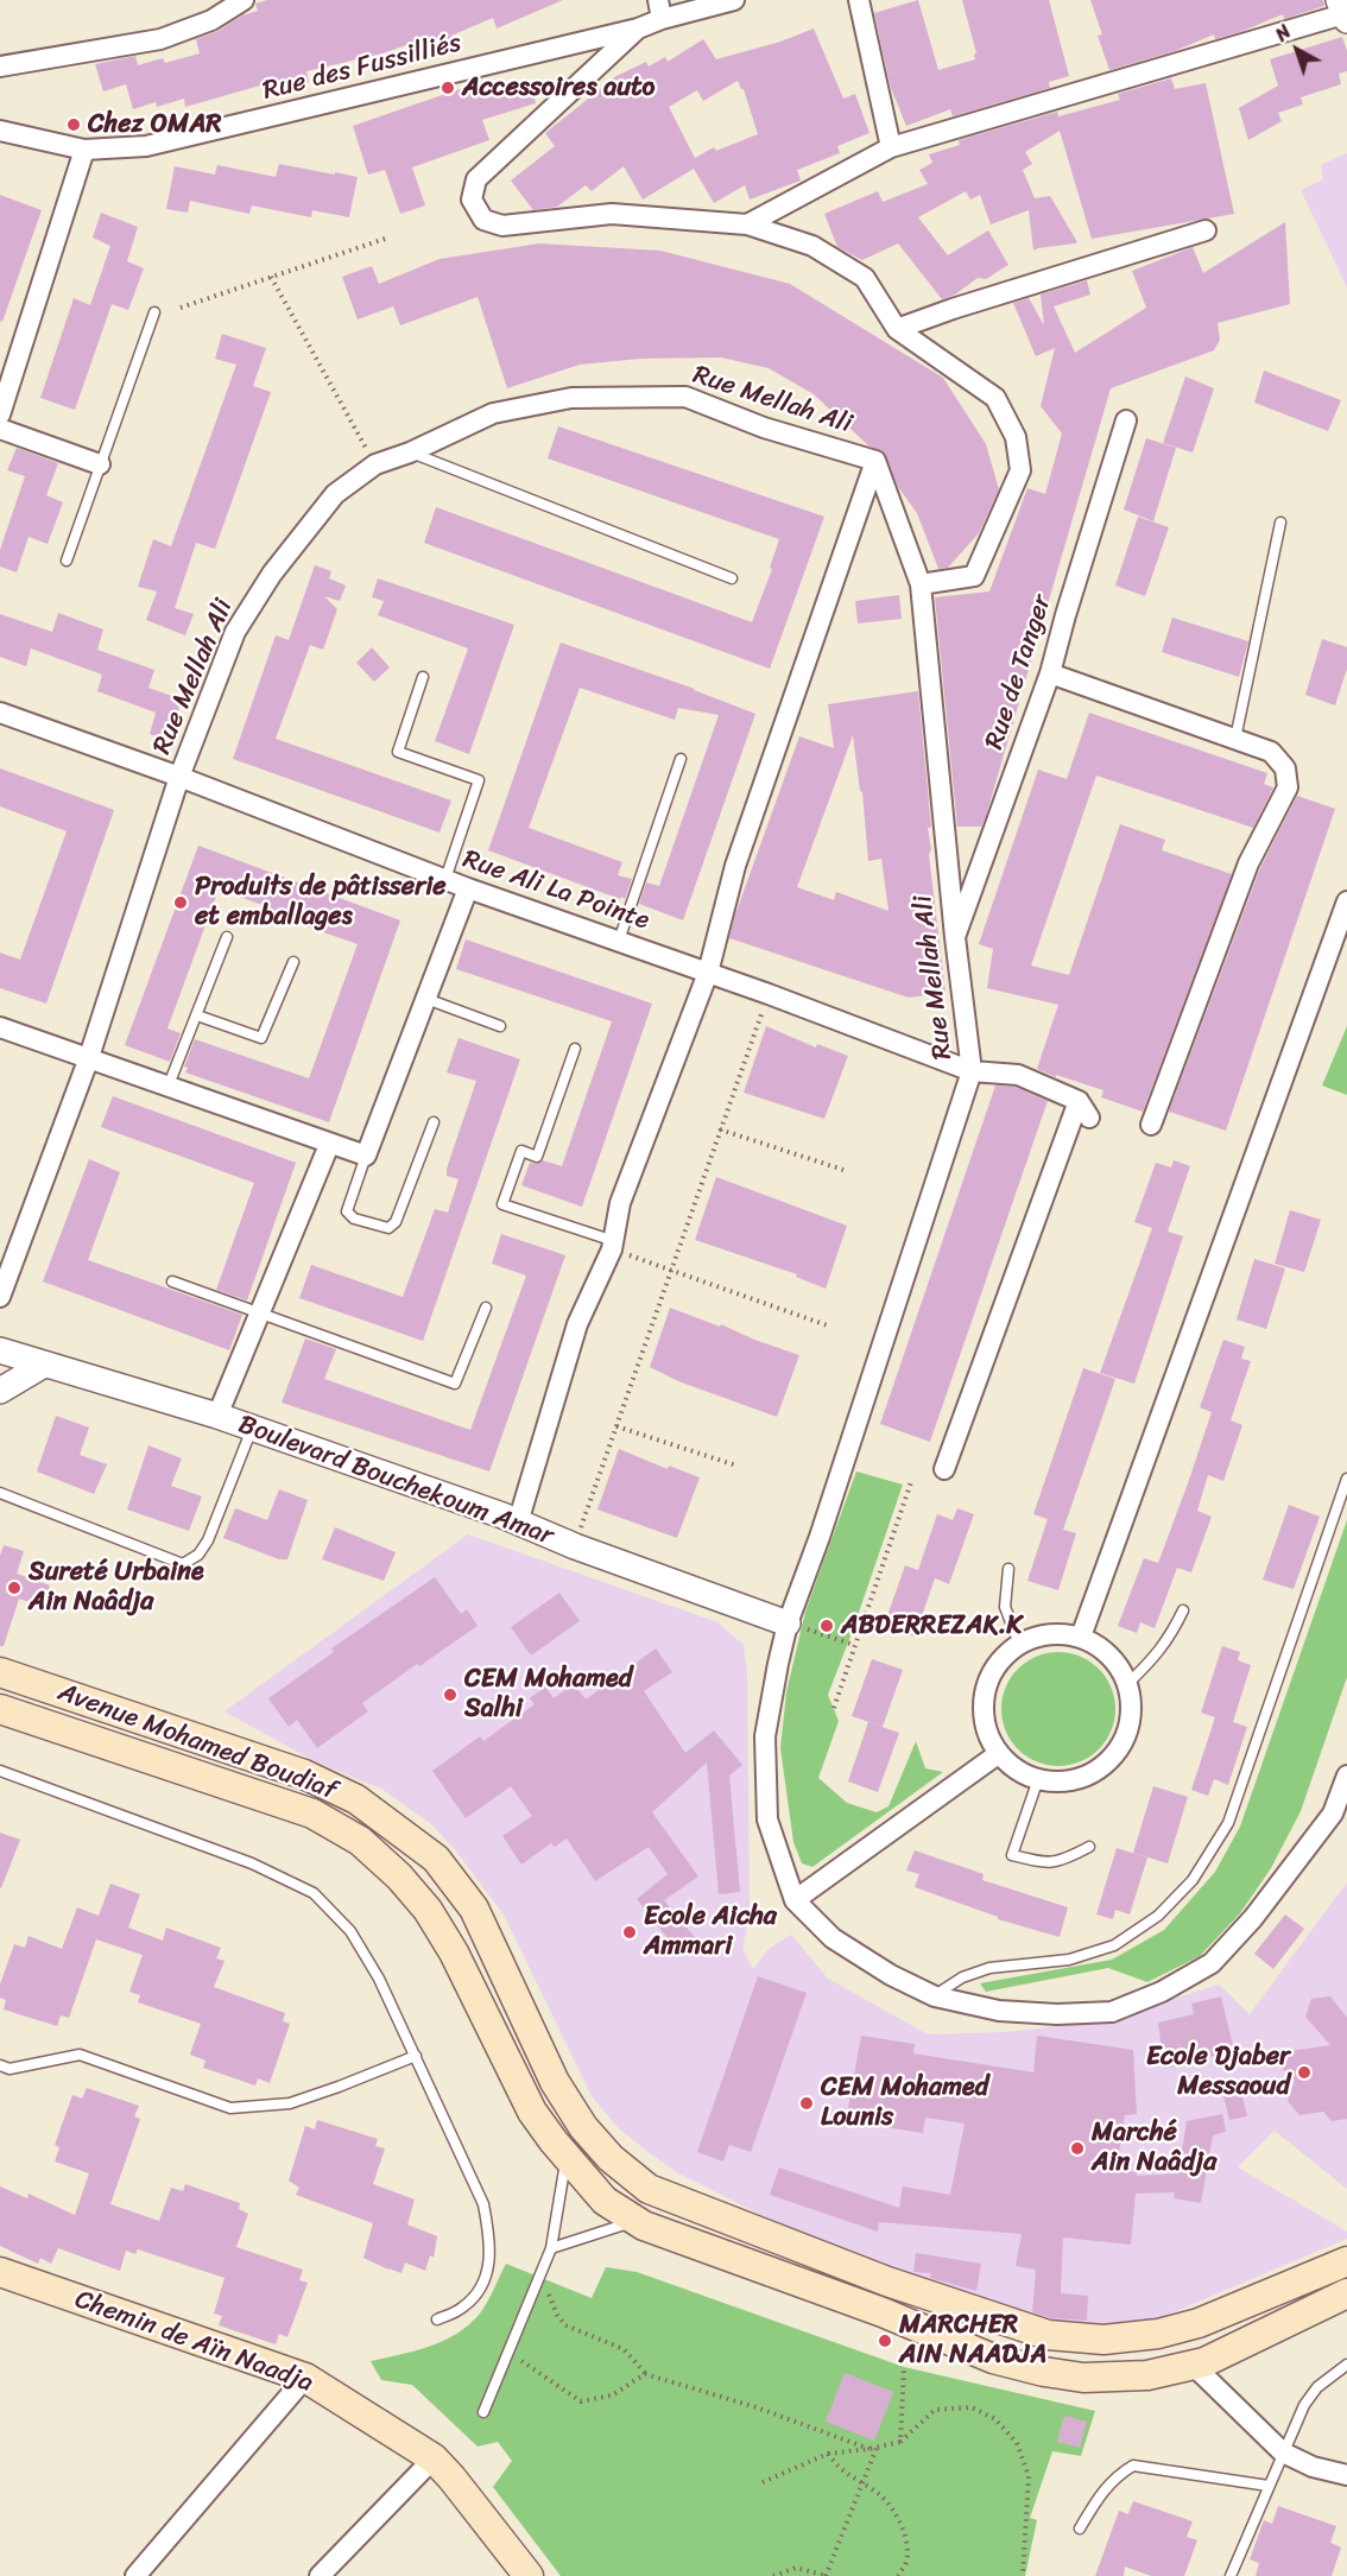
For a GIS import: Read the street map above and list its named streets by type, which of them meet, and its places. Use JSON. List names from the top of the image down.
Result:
{
  "streets": {
    "main road": ["Avenue Mohamed Boudiaf", "Chemin de Aïn Naadja"],
    "street": [
      "Rue des Fussilliés",
      "Rue Mellah Ali",
      "Rue de Tanger",
      "Rue Ali La Pointe",
      "Boulevard Bouchekoum Amar"
    ]
  },
  "crossings": [
    ["Rue Mellah Ali", "Rue de Tanger"],
    ["Rue Mellah Ali", "Rue Ali La Pointe"]
  ],
  "places": [
    "Accessoires auto",
    "Chez OMAR",
    "Produits de pâtisserie et emballages",
    "Sureté Urbaine Ain Naâdja",
    "ABDERREZAK.K",
    "CEM Mohamed Salhi",
    "Ecole Aicha Ammari",
    "Ecole Djaber Messaoud",
    "CEM Mohamed Lounis",
    "Marché Ain Naâdja",
    "MARCHER AIN NAADJA"
  ],
  "north": "top left"
}
